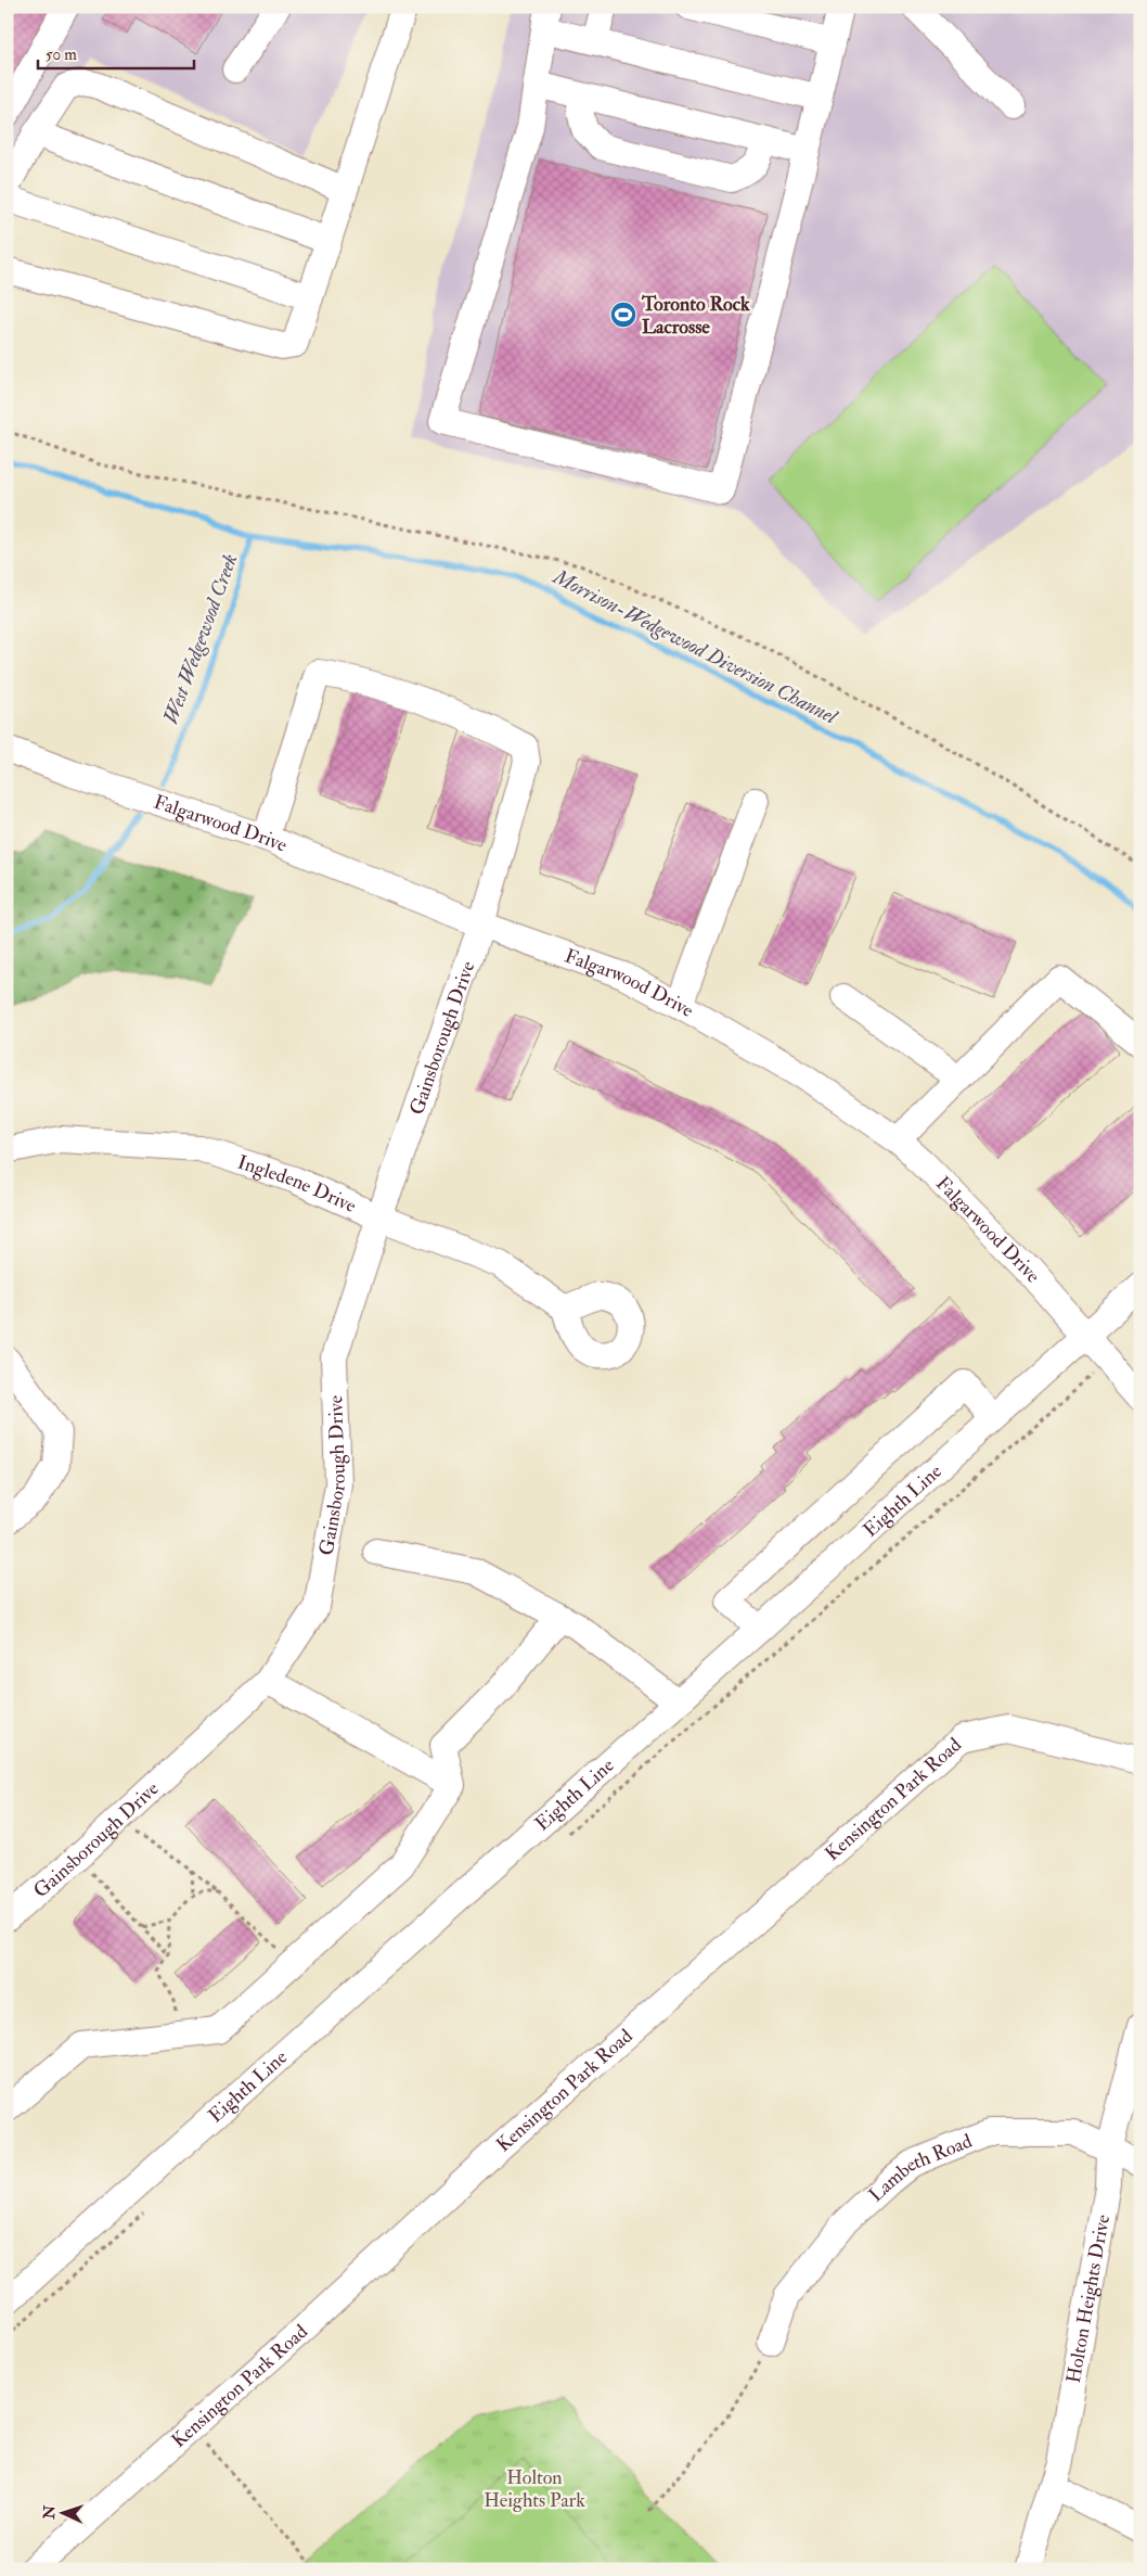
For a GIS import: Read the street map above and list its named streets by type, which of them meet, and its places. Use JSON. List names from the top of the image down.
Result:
{
  "streets": {
    "street": [
      "Falgarwood Drive",
      "Gainsborough Drive",
      "Ingledene Drive",
      "Eighth Line",
      "Kensington Park Road",
      "Lambeth Road",
      "Holton Heights Drive"
    ]
  },
  "crossings": [
    ["Falgarwood Drive", "Gainsborough Drive"],
    ["Falgarwood Drive", "Eighth Line"],
    ["Gainsborough Drive", "Ingledene Drive"],
    ["Lambeth Road", "Holton Heights Drive"]
  ],
  "water": ["West Wedgewood Creek", "Morrison-Wedgewood Diversion Channel"],
  "parks": ["Holton Heights Park"],
  "places": {
    "sports": ["Toronto Rock Lacrosse"]
  },
  "scale_bar": "50 m",
  "north": "left"
}
